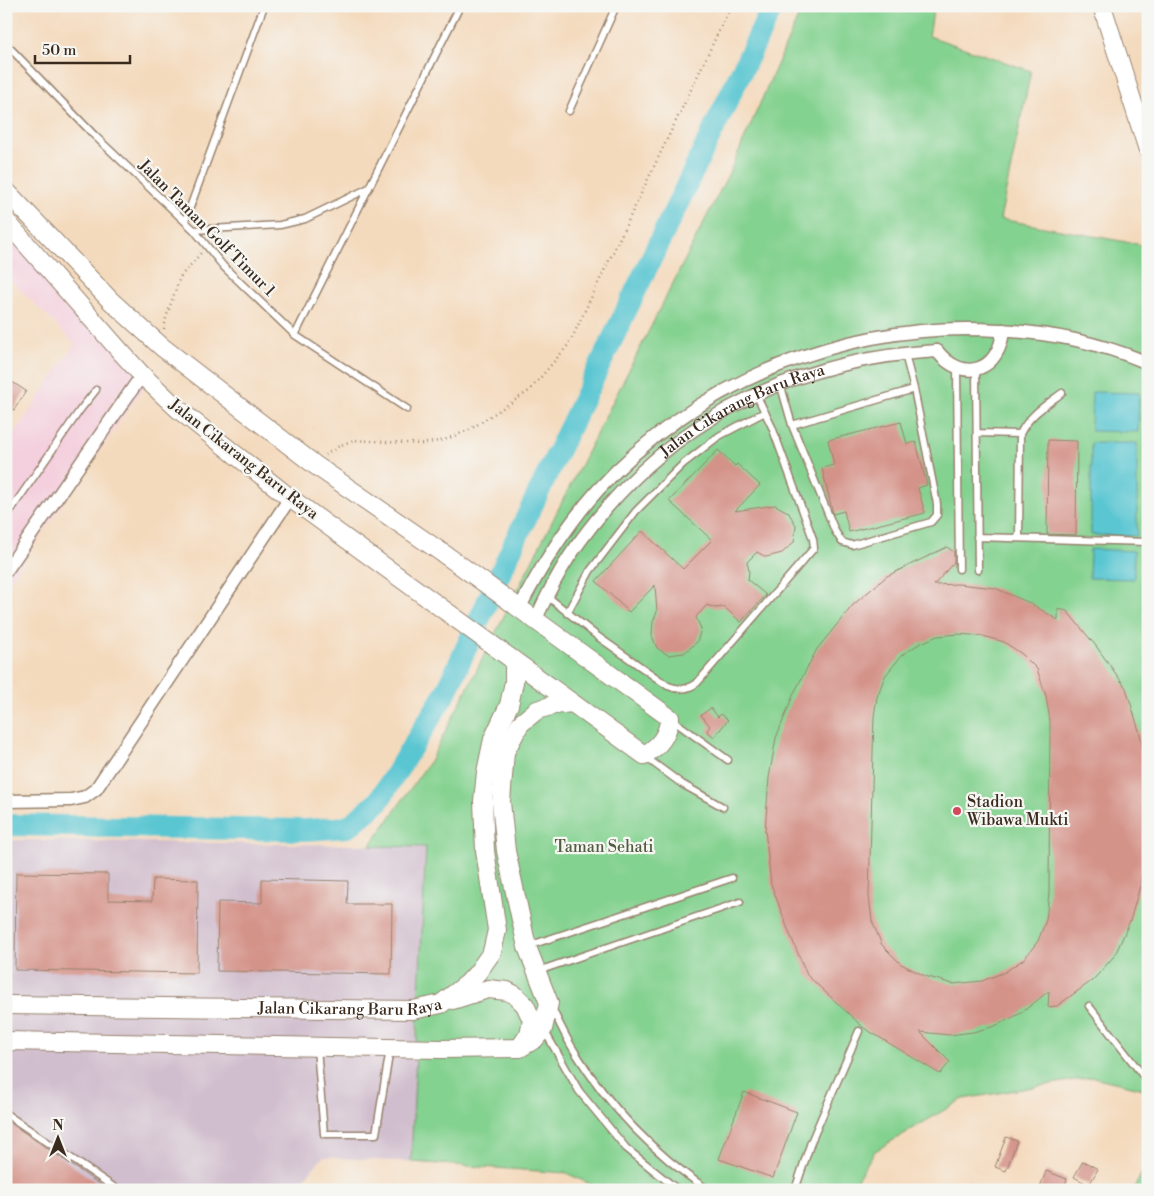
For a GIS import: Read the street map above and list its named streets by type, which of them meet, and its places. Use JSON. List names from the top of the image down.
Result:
{
  "streets": {
    "main road": ["Jalan Cikarang Baru Raya"],
    "lane": ["Jalan Taman Golf Timur 1"]
  },
  "parks": ["Taman Sehati"],
  "places": ["Stadion Wibawa Mukti"],
  "scale_bar": "50 m",
  "north": "top"
}
